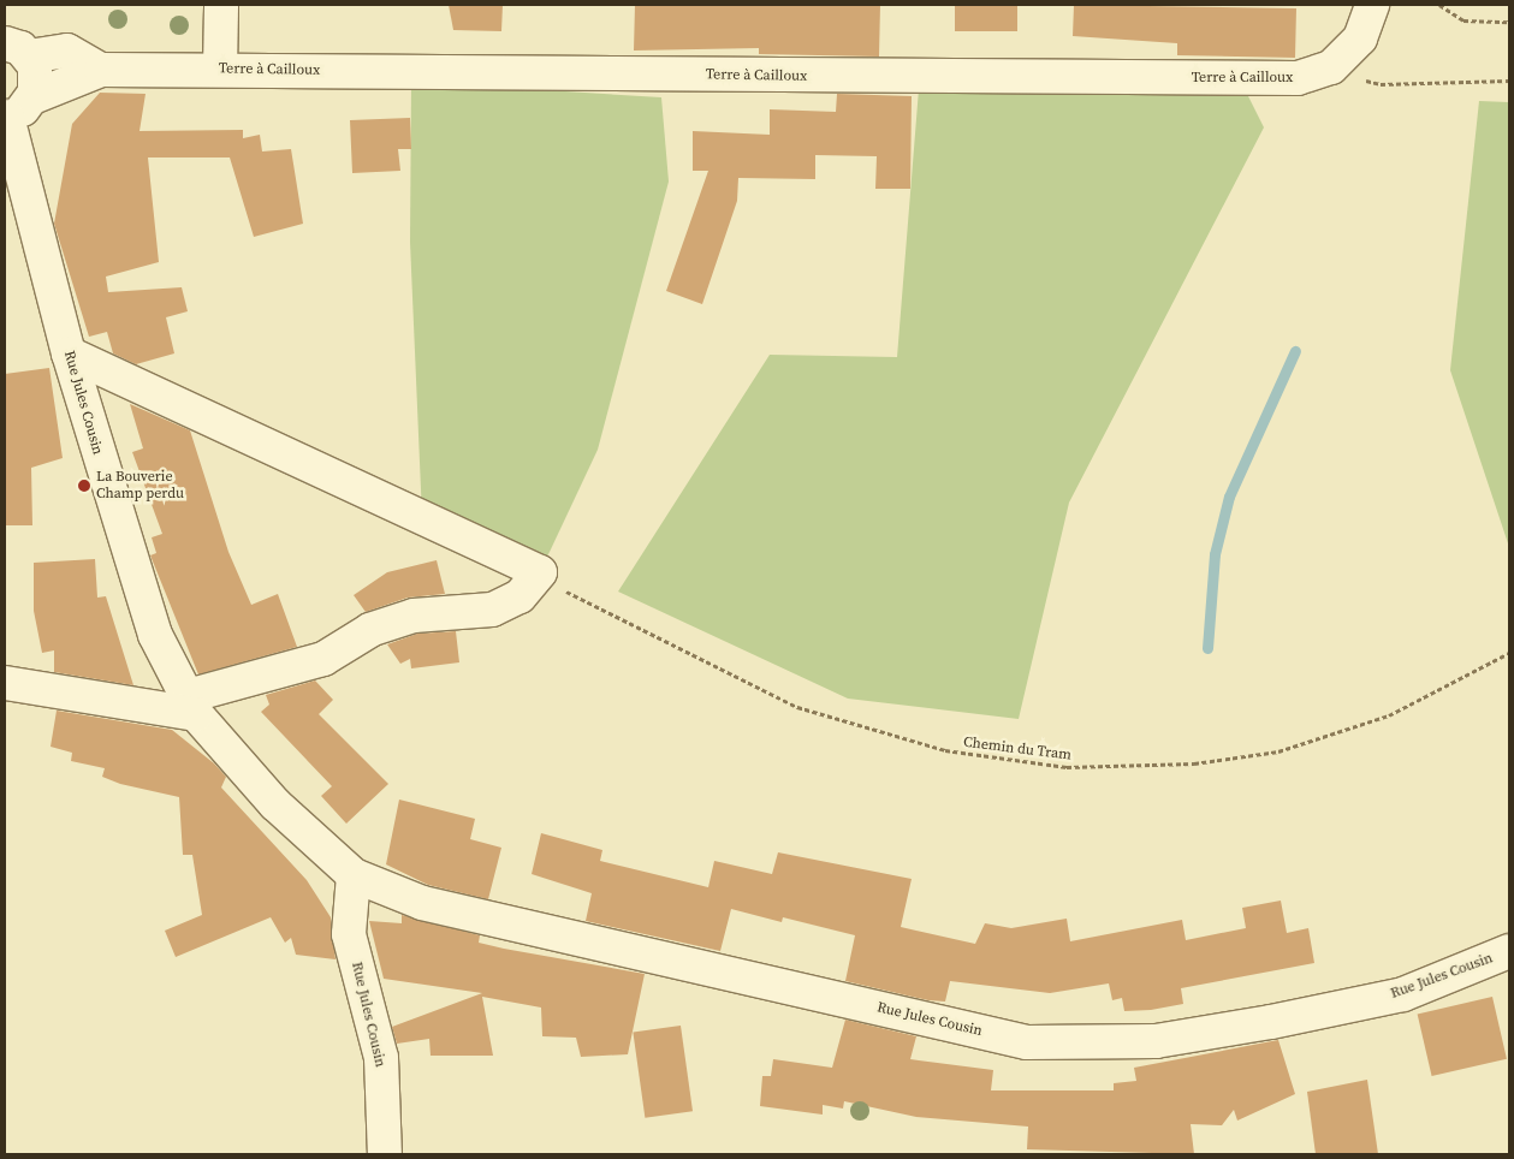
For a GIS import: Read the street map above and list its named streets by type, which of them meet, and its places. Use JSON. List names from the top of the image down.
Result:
{
  "streets": {
    "street": ["Terre à Cailloux", "Rue Jules Cousin"],
    "path": ["Chemin du Tram"]
  },
  "places": ["La Bouverie Champ perdu"]
}
